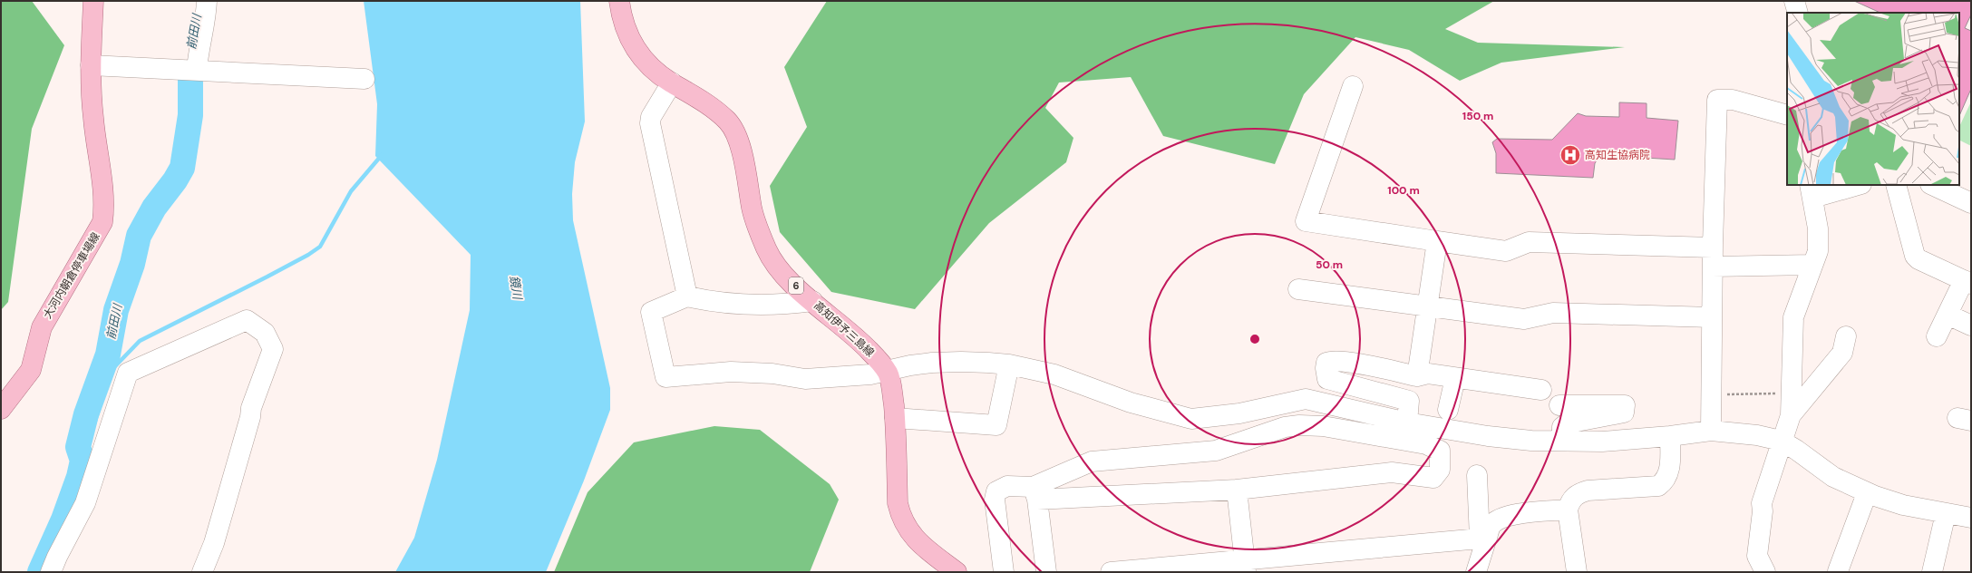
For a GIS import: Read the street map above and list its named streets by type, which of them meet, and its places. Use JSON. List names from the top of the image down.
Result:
{
  "streets": {
    "main road": ["大河内朝倉停車場線", "6", "高知伊予三島線"]
  },
  "water": ["前田川", "鏡川"],
  "places": {
    "hospital": ["高知生協病院"]
  },
  "rings": ["150 m", "100 m", "50 m"]
}
